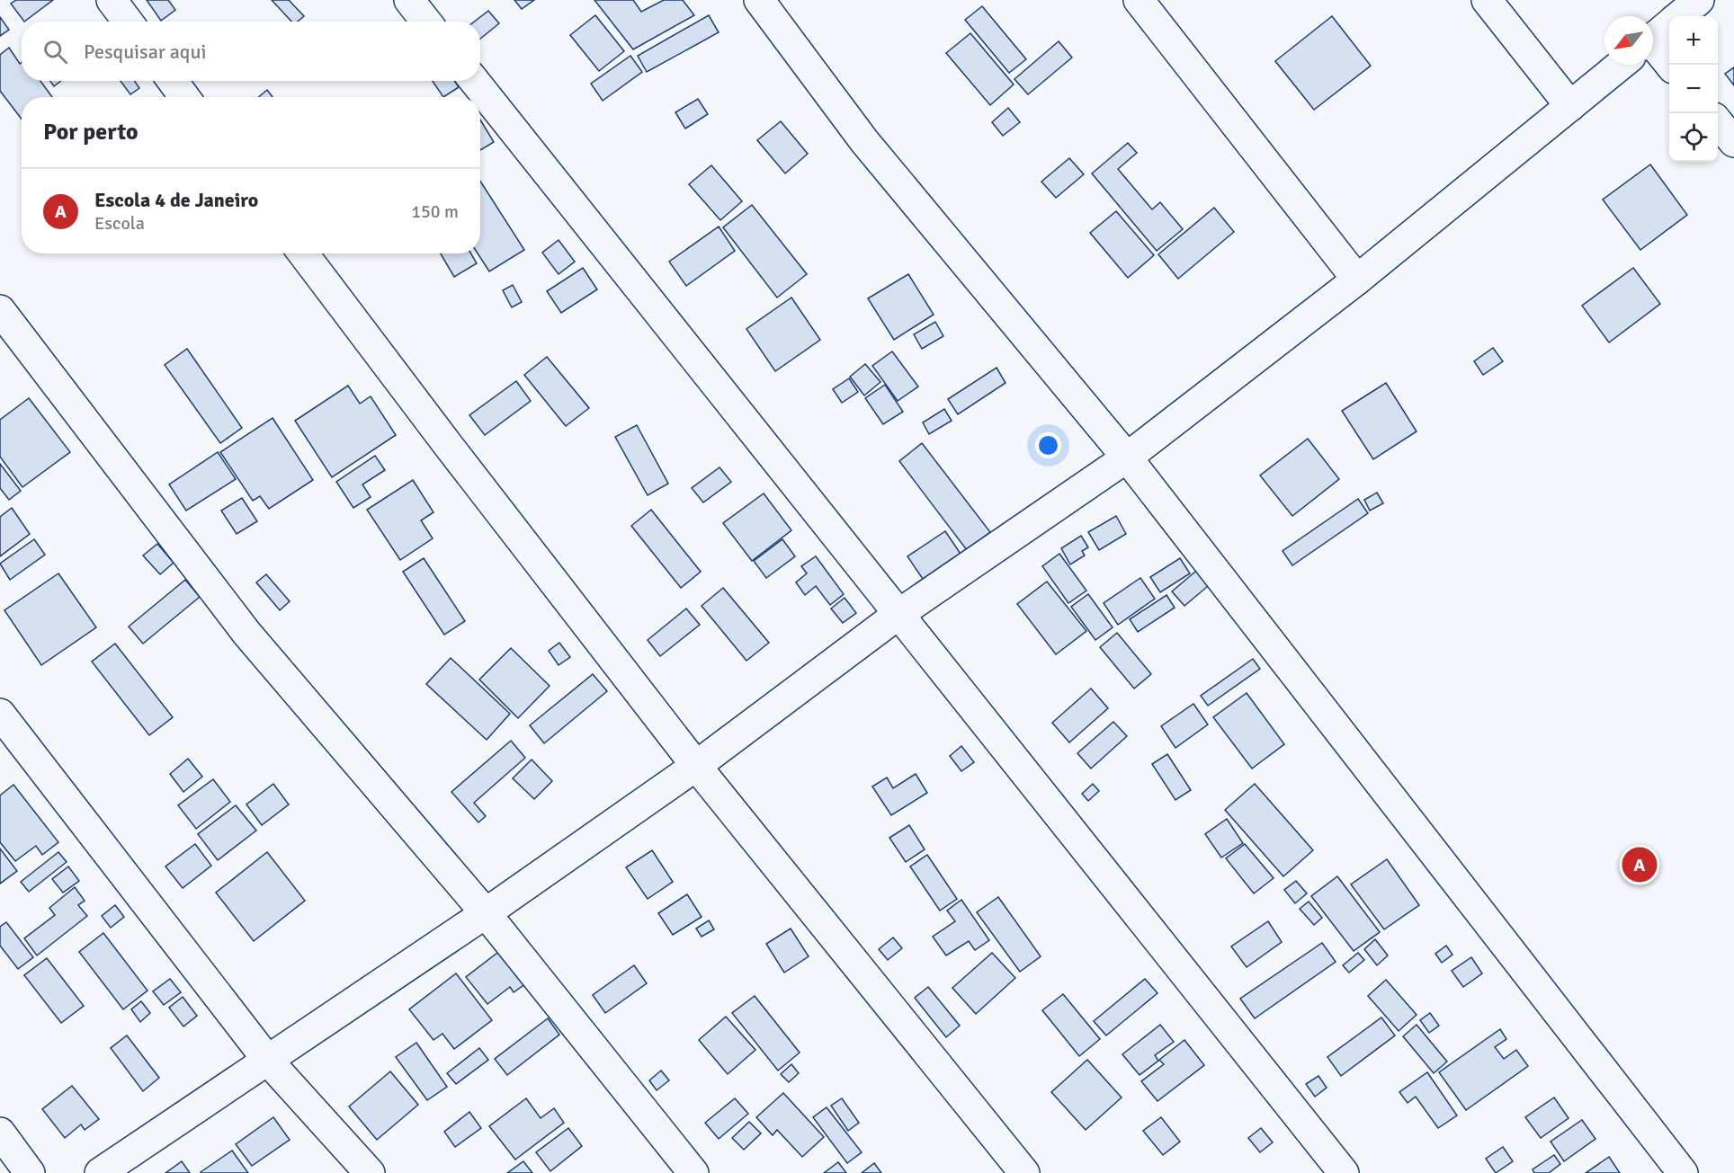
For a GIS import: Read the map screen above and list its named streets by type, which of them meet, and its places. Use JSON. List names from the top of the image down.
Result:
{
  "north": "bottom left",
  "page": {
    "map_buttons": ["+", "−"],
    "search": "Pesquisar aqui",
    "heading": "Por perto",
    "list": [
      {
        "mark": "A",
        "name": "Escola 4 de Janeiro",
        "note": "Escola",
        "value": "150 m"
      }
    ],
    "pins": "A"
  }
}
